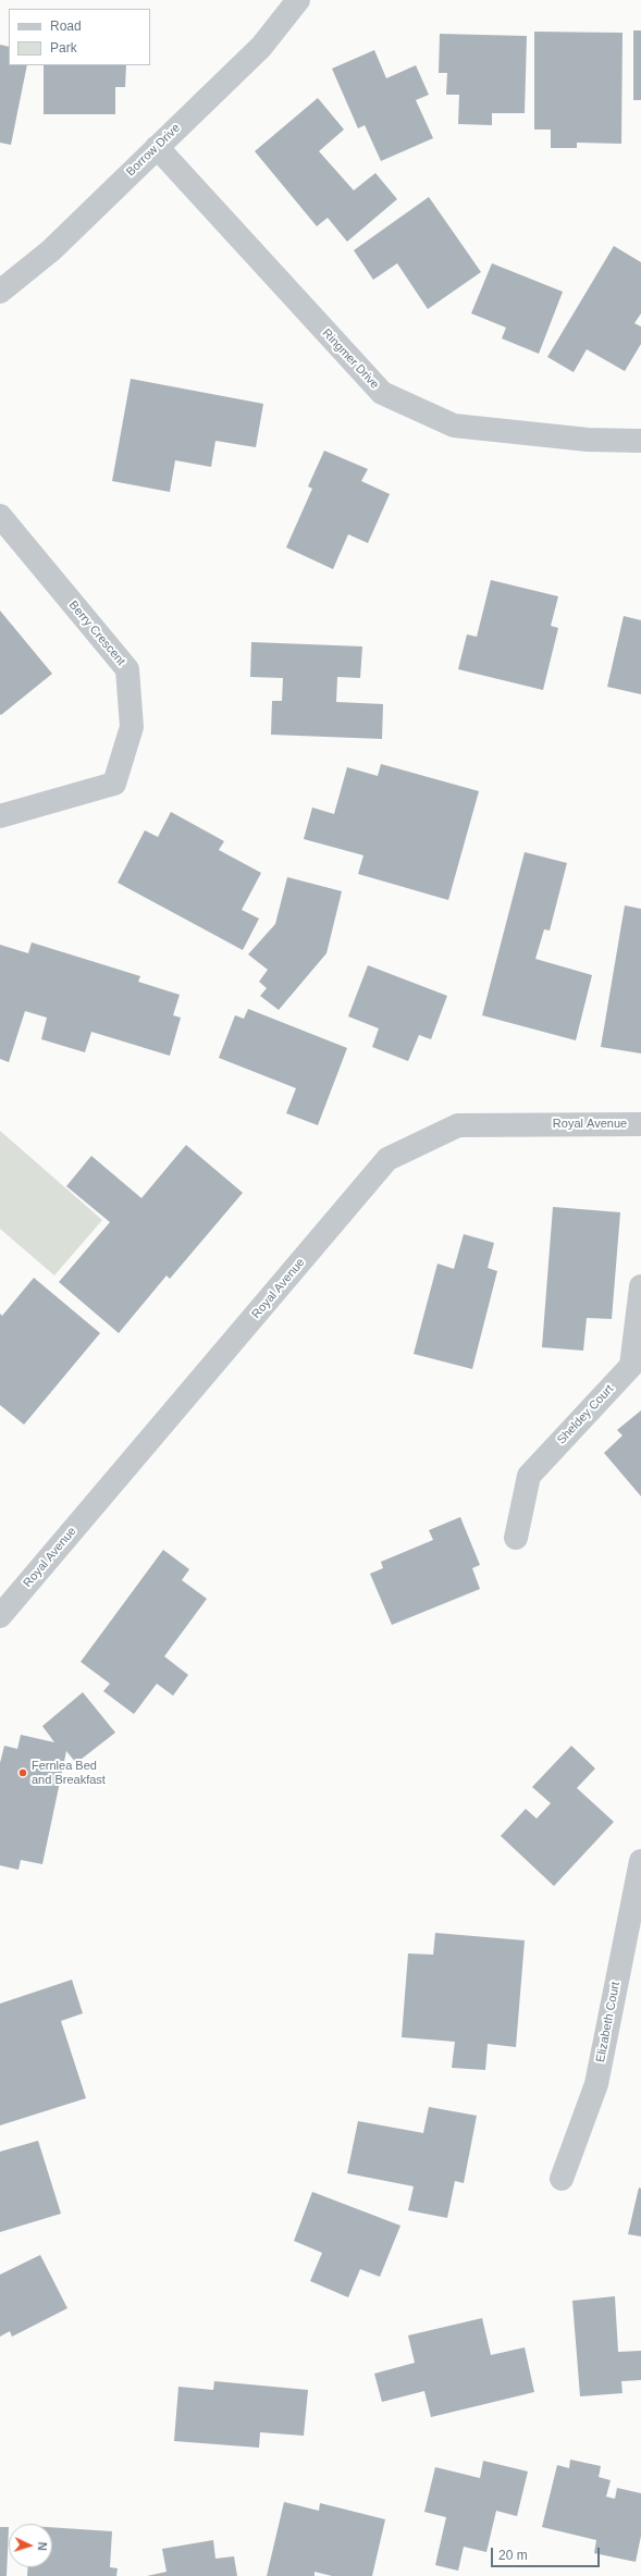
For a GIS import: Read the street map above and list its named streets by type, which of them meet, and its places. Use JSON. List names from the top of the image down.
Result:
{
  "streets": {
    "street": [
      "Borrow Drive",
      "Ringmer Drive",
      "Berry Crescent",
      "Royal Avenue",
      "Sheldey Court",
      "Elizabeth Court"
    ]
  },
  "crossings": [
    ["Borrow Drive", "Ringmer Drive"]
  ],
  "places": ["Fernlea Bed and Breakfast"],
  "legend": ["Road", "Park"],
  "scale_bar": "20 m",
  "north": "right"
}
